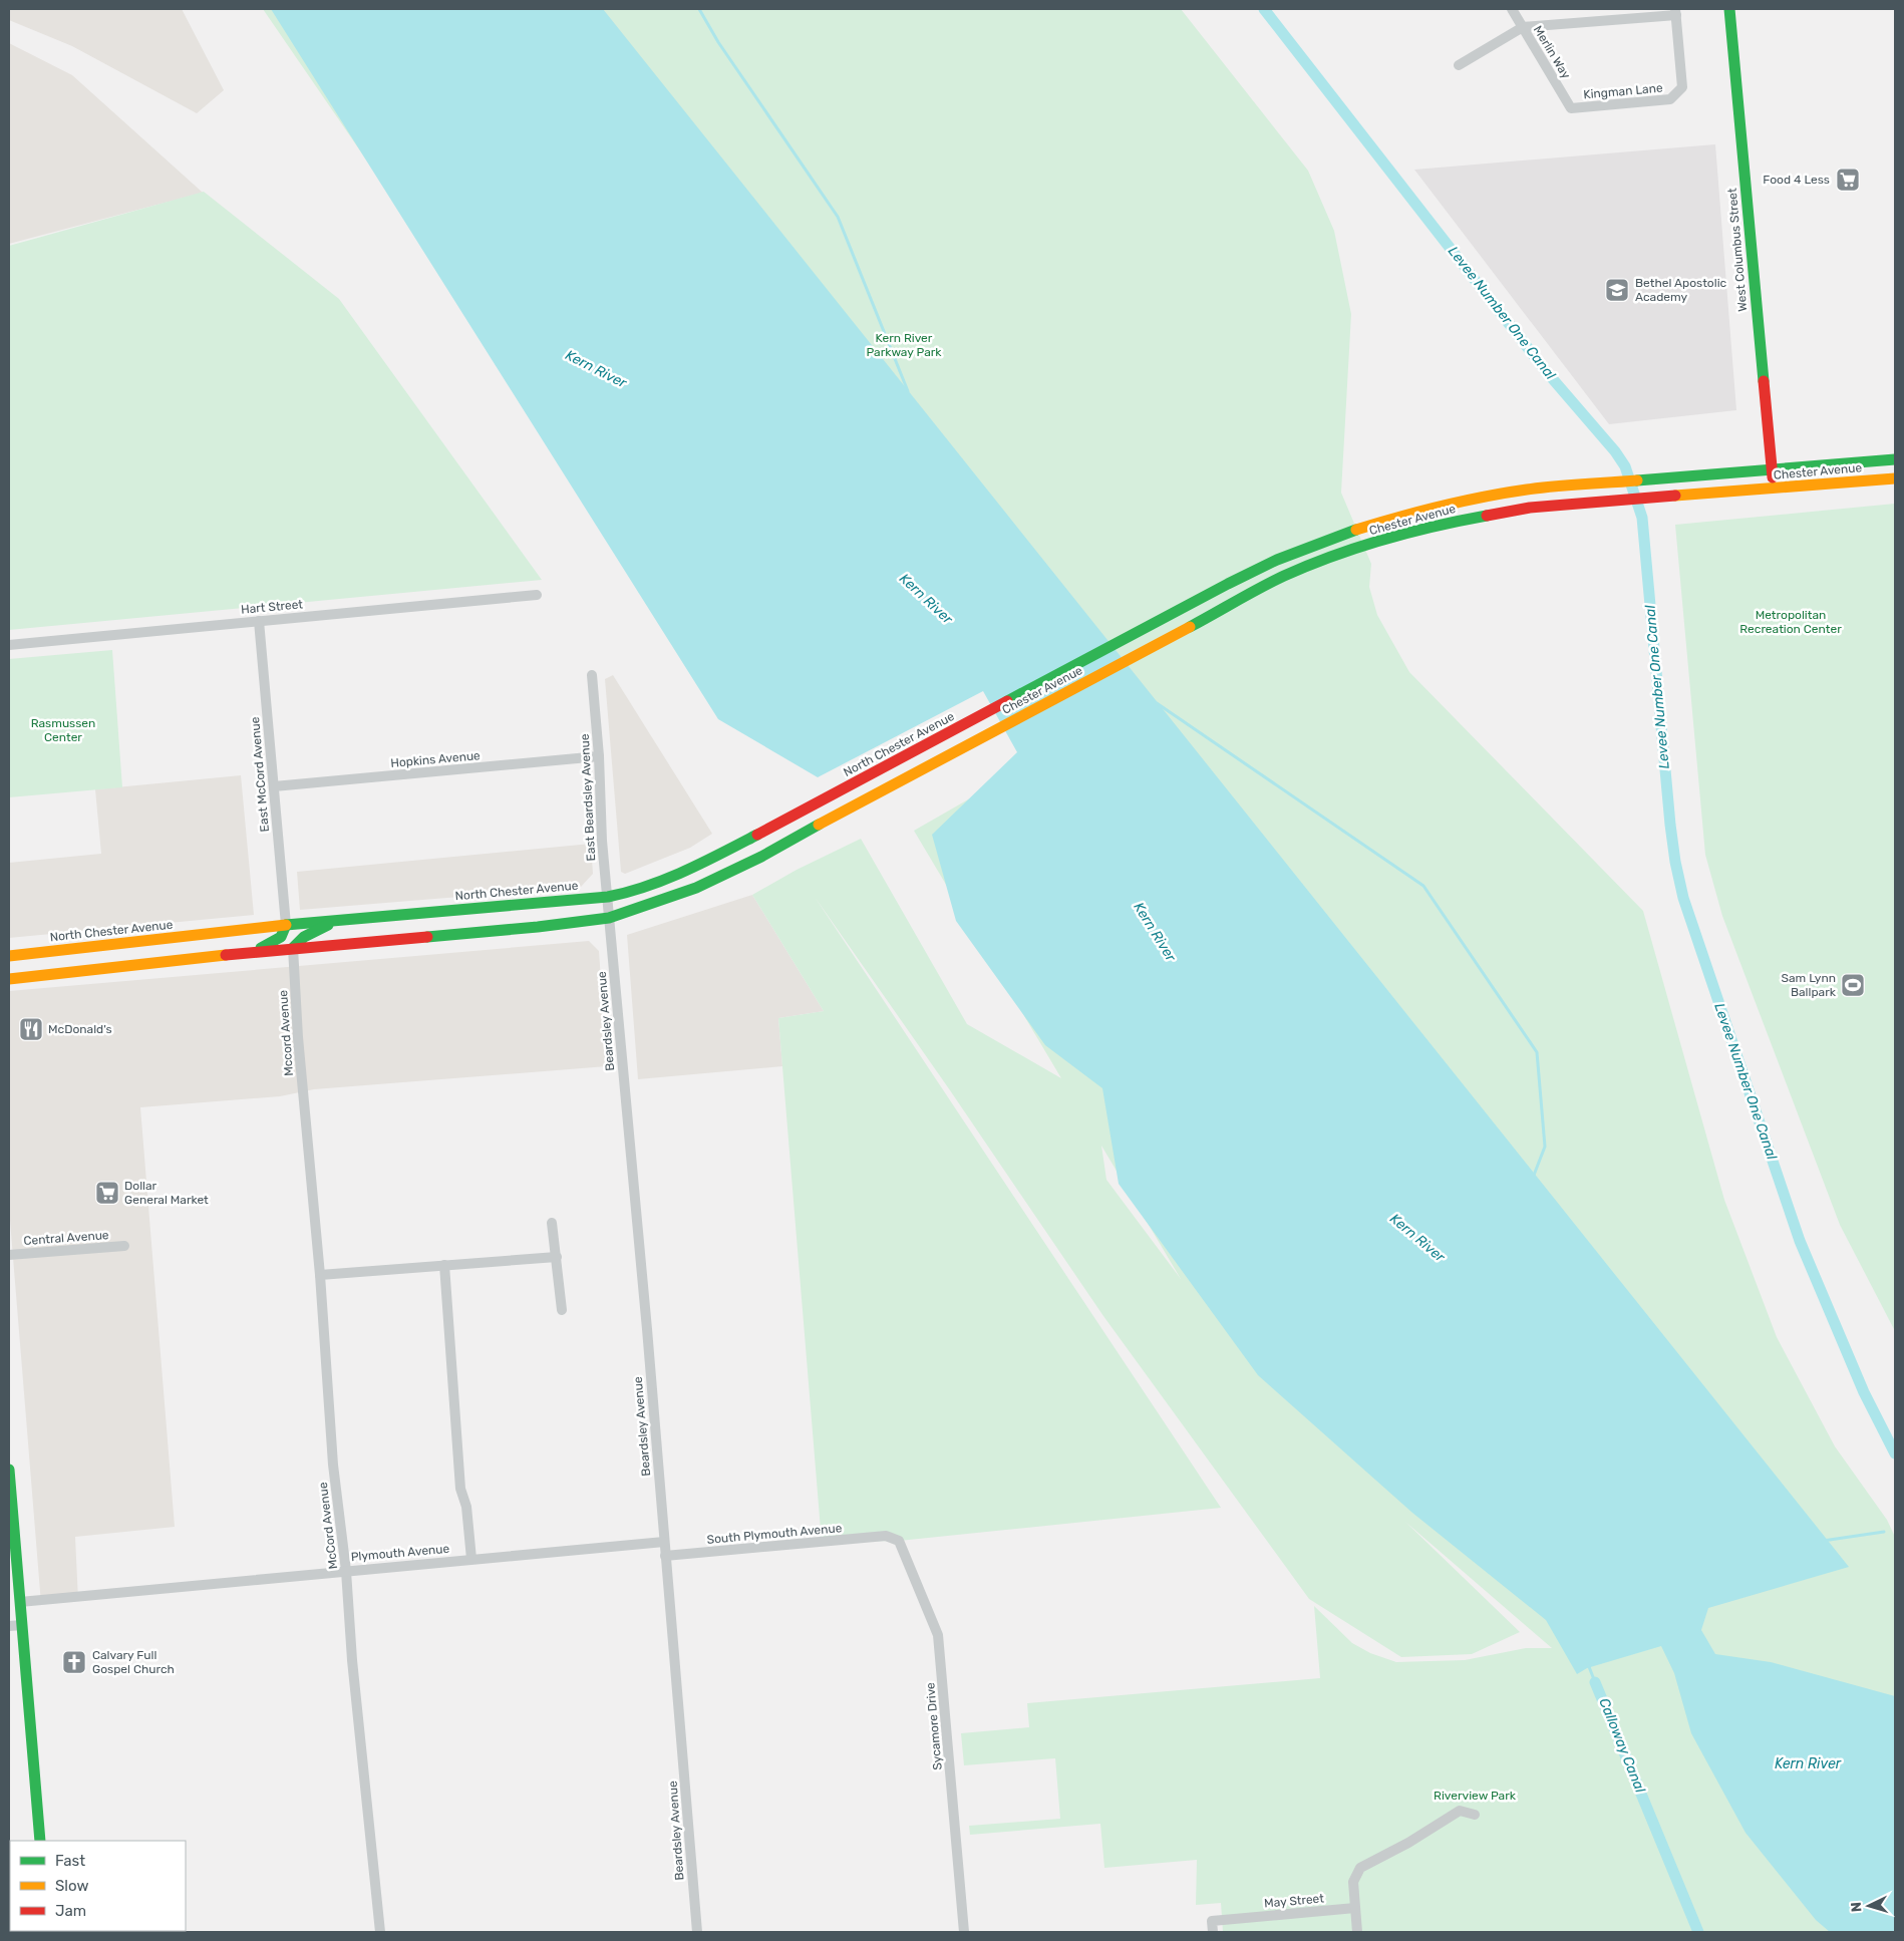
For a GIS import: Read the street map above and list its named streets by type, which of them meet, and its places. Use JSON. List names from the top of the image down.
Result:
{
  "streets": {
    "main road": ["West Columbus Street", "Chester Avenue", "North Chester Avenue"],
    "street": [
      "Merlin Way",
      "Kingman Lane",
      "Hart Street",
      "Hopkins Avenue",
      "East McCord Avenue",
      "East Beardsley Avenue",
      "Beardsley Avenue",
      "Mccord Avenue",
      "Central Avenue",
      "McCord Avenue",
      "South Plymouth Avenue",
      "Plymouth Avenue",
      "Sycamore Drive",
      "May Street"
    ]
  },
  "crossings": [
    ["Merlin Way", "Kingman Lane"],
    ["West Columbus Street", "Chester Avenue"],
    ["Chester Avenue", "North Chester Avenue"],
    ["Chester Avenue", "East Beardsley Avenue"],
    ["Chester Avenue", "Beardsley Avenue"],
    ["Hart Street", "East McCord Avenue"],
    ["North Chester Avenue", "East McCord Avenue"],
    ["North Chester Avenue", "East Beardsley Avenue"],
    ["Hopkins Avenue", "East McCord Avenue"],
    ["Hopkins Avenue", "East Beardsley Avenue"],
    ["East Beardsley Avenue", "Beardsley Avenue"],
    ["Beardsley Avenue", "South Plymouth Avenue"],
    ["Beardsley Avenue", "Plymouth Avenue"],
    ["Mccord Avenue", "McCord Avenue"],
    ["McCord Avenue", "Plymouth Avenue"],
    ["South Plymouth Avenue", "Sycamore Drive"]
  ],
  "water": ["Levee Number One Canal", "Kern River", "Calloway Canal"],
  "parks": [
    "Kern River Parkway Park",
    "Metropolitan Recreation Center",
    "Rasmussen Center",
    "Riverview Park"
  ],
  "places": {
    "supermarket": ["Food 4 Less", "Dollar General Market"],
    "school or university": ["Bethel Apostolic Academy"],
    "sports": ["Sam Lynn Ballpark"],
    "restaurant": ["McDonald's"],
    "church": ["Calvary Full Gospel Church"]
  },
  "legend": ["Fast", "Slow", "Jam"],
  "north": "left"
}
